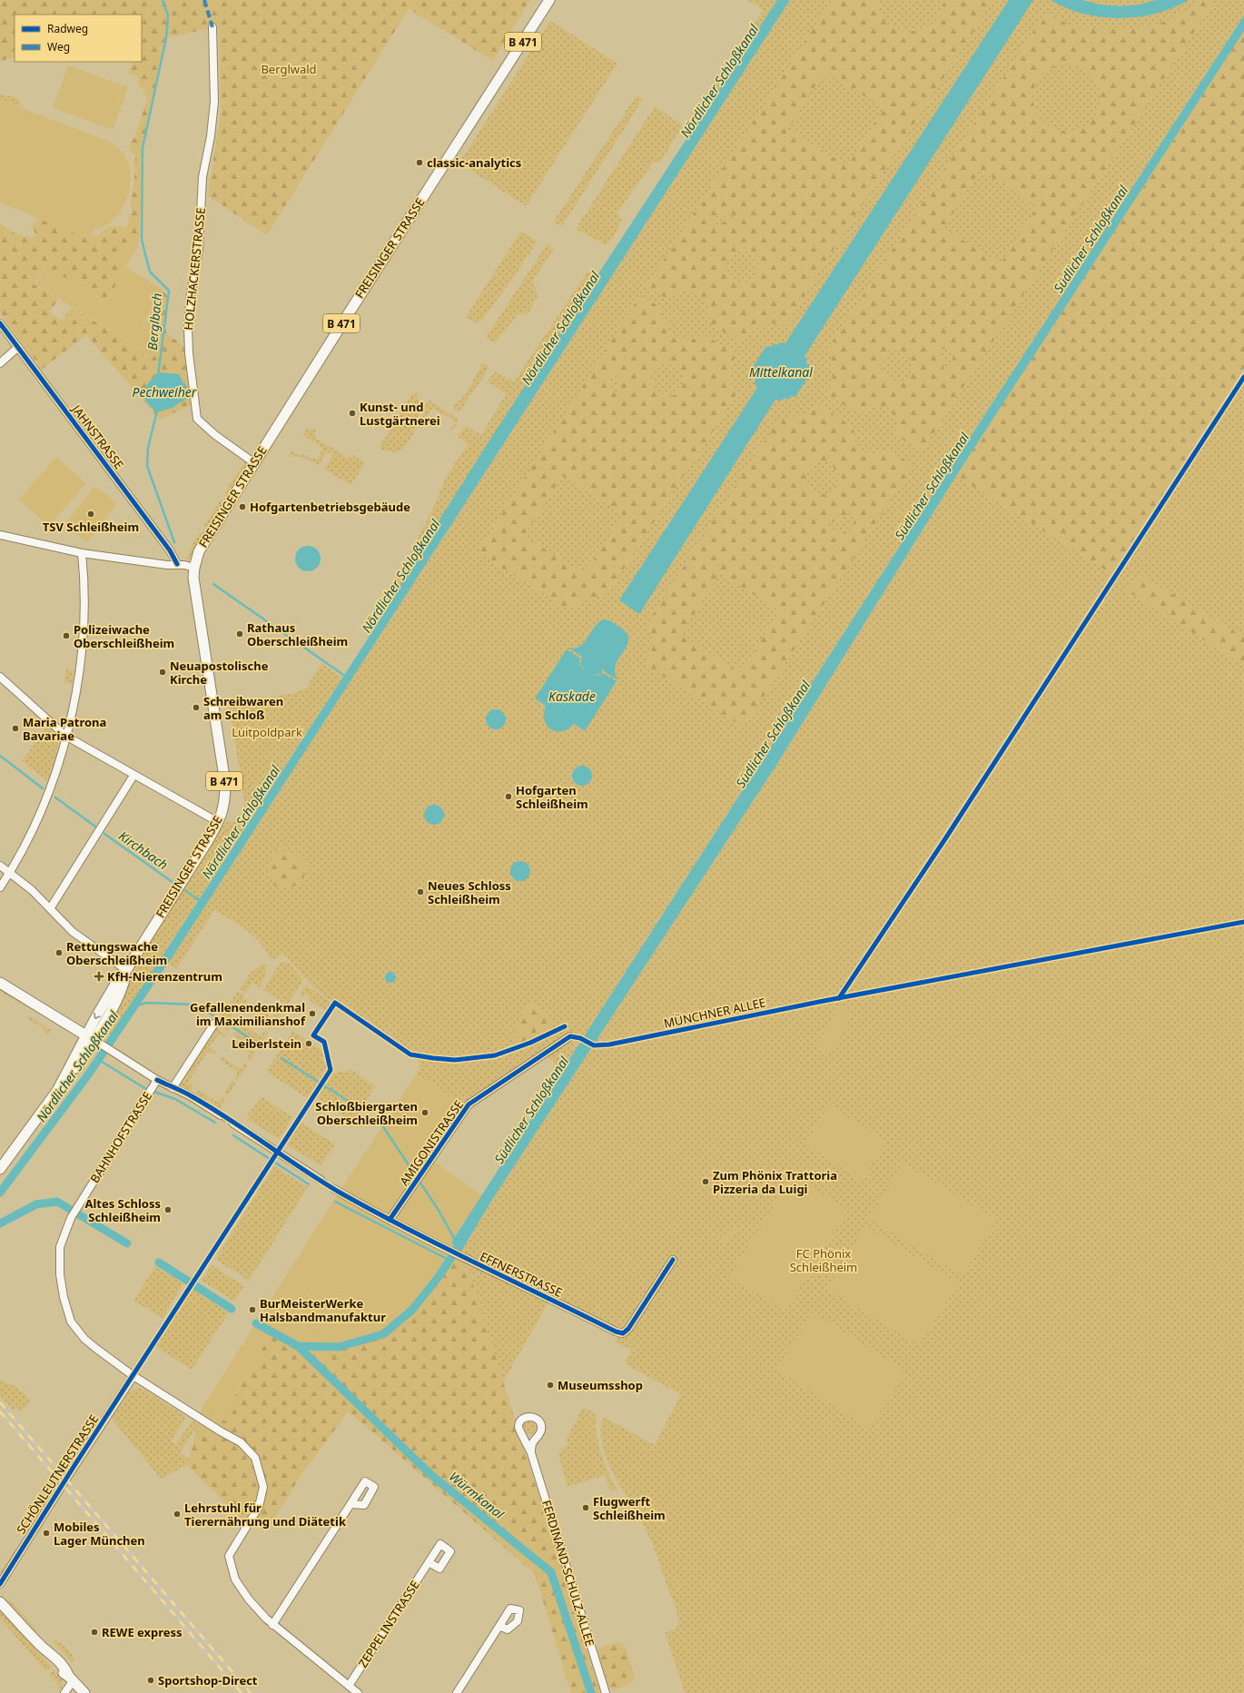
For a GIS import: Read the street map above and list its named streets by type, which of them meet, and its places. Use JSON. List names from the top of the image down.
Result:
{
  "streets": {
    "main road": ["B 471", "FREISINGER STRASSE"],
    "street": [
      "HOLZHACKERSTRASSE",
      "JAHNSTRASSE",
      "BAHNHOFSTRASSE",
      "AMIGONISTRASSE",
      "EFFNERSTRASSE",
      "SCHÖNLEUTNERSTRASSE",
      "FERDINAND-SCHULZ-ALLEE",
      "ZEPPELINSTRASSE"
    ],
    "cycle path": ["MÜNCHNER ALLEE"]
  },
  "crossings": [
    ["B 471", "FREISINGER STRASSE"],
    ["FREISINGER STRASSE", "HOLZHACKERSTRASSE"],
    ["BAHNHOFSTRASSE", "SCHÖNLEUTNERSTRASSE"],
    ["BAHNHOFSTRASSE", "ZEPPELINSTRASSE"],
    ["AMIGONISTRASSE", "EFFNERSTRASSE"]
  ],
  "water": [
    "Nördlicher Schloßkanal",
    "Südlicher Schloßkanal",
    "Berglbach",
    "Mittelkanal",
    "Pechweiher",
    "Kaskade",
    "Kirchbach",
    "Würmkanal"
  ],
  "parks": ["Berglwald", "Luitpoldpark", "FC Phönix Schleißheim"],
  "places": {
    "other": [
      "classic-analytics",
      "Kunst- und Lustgärtnerei",
      "Hofgartenbetriebsgebäude",
      "TSV Schleißheim",
      "Rathaus Oberschleißheim",
      "Polizeiwache Oberschleißheim",
      "Neuapostolische Kirche",
      "Schreibwaren am Schloß",
      "Maria Patrona Bavariae",
      "Hofgarten Schleißheim",
      "Neues Schloss Schleißheim",
      "Rettungswache Oberschleißheim",
      "Gefallenendenkmal im Maximilianshof",
      "Leiberlstein",
      "Schloßbiergarten Oberschleißheim",
      "Zum Phönix Trattoria Pizzeria da Luigi",
      "Altes Schloss Schleißheim",
      "BurMeisterWerke Halsbandmanufaktur",
      "Museumsshop",
      "Flugwerft Schleißheim",
      "Lehrstuhl für Tierernährung und Diätetik",
      "Mobiles Lager München",
      "REWE express",
      "Sportshop-Direct"
    ],
    "health": ["KfH-Nierenzentrum"]
  },
  "legend": ["Radweg", "Weg"]
}
